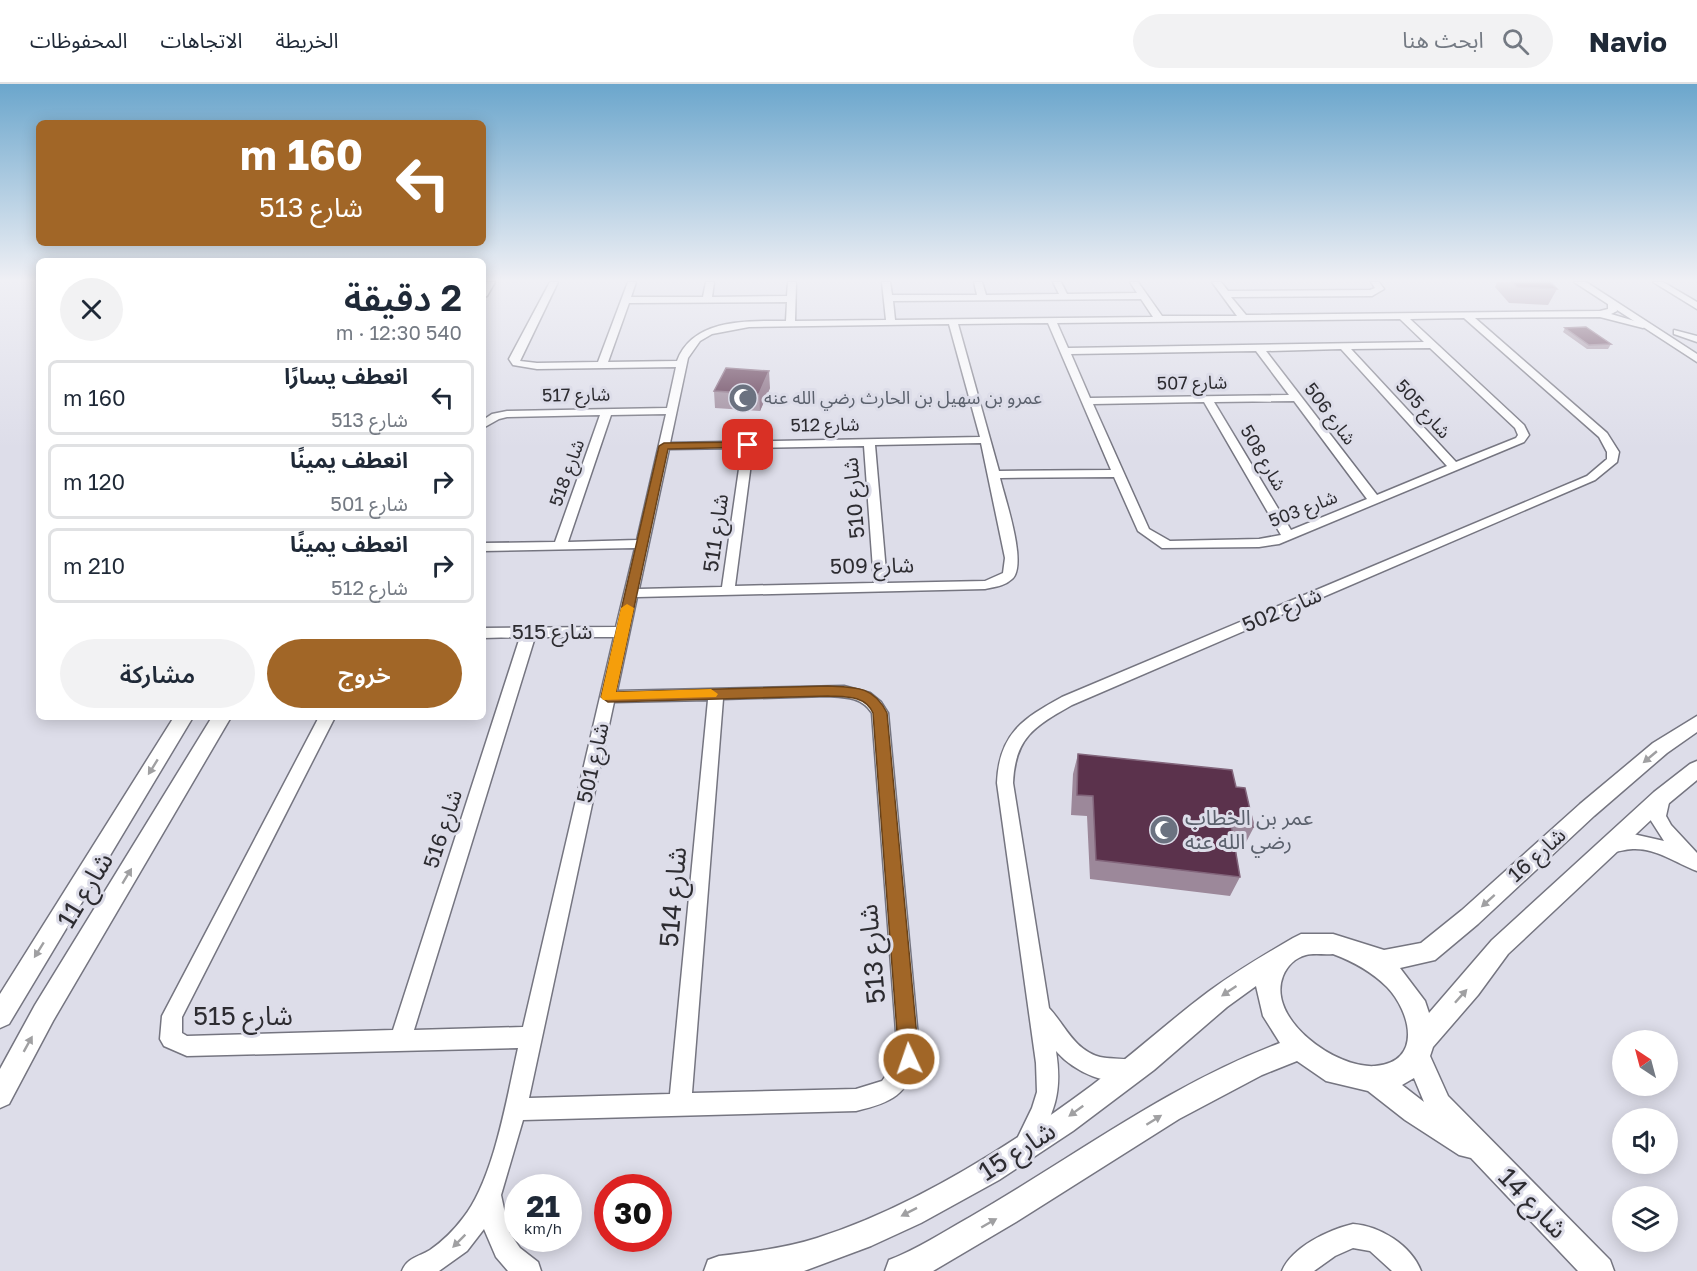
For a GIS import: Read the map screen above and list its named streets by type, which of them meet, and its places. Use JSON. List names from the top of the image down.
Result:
{
  "streets": {
    "street": [
      "شارع 507",
      "شارع 517",
      "شارع 505",
      "شارع 506",
      "شارع 512",
      "شارع 508",
      "شارع 518",
      "شارع 510",
      "شارع 503",
      "شارع 511",
      "شارع 509",
      "شارع 502",
      "شارع 515",
      "شارع 501",
      "شارع 516",
      "شارع 16",
      "شارع 11",
      "شارع 514",
      "شارع 513",
      "شارع 15",
      "شارع 14"
    ]
  },
  "crossings": [
    ["شارع 507", "شارع 506"],
    ["شارع 507", "شارع 508"],
    ["شارع 507", "شارع 503"],
    ["شارع 517", "شارع 518"],
    ["شارع 517", "شارع 501"],
    ["شارع 505", "شارع 503"],
    ["شارع 506", "شارع 503"],
    ["شارع 512", "شارع 510"],
    ["شارع 512", "شارع 511"],
    ["شارع 512", "شارع 509"],
    ["شارع 512", "شارع 501"],
    ["شارع 508", "شارع 503"],
    ["شارع 510", "شارع 509"],
    ["شارع 511", "شارع 509"],
    ["شارع 509", "شارع 501"],
    ["شارع 502", "شارع 15"],
    ["شارع 515", "شارع 501"],
    ["شارع 515", "شارع 516"],
    ["شارع 501", "شارع 513"],
    ["شارع 16", "شارع 15"],
    ["شارع 16", "شارع 14"],
    ["شارع 514", "شارع 513"],
    ["شارع 15", "شارع 14"]
  ],
  "places": {
    "mosque": ["عمرو بن سهيل بن الحارث رضي الله عنه", "عمر بن الخطاب رضي الله عنه"]
  },
  "north": "top left",
  "page": {
    "header": "Navio",
    "search": "ابحث هنا",
    "nav": ["الخريطة", "الاتجاهات", "المحفوظات"],
    "turn": ["160 m", "شارع 513"],
    "heading": ["2 دقيقة", "540 m · 12:30"],
    "list": [
      {
        "name": "انعطف يسارًا",
        "note": "شارع 513",
        "value": "160 m"
      },
      {
        "name": "انعطف يمينًا",
        "note": "شارع 501",
        "value": "120 m"
      },
      {
        "name": "انعطف يمينًا",
        "note": "شارع 512",
        "value": "210 m"
      }
    ],
    "buttons": ["خروج", "مشاركة"],
    "speed": "21 km/h",
    "limit": "30"
  }
}
